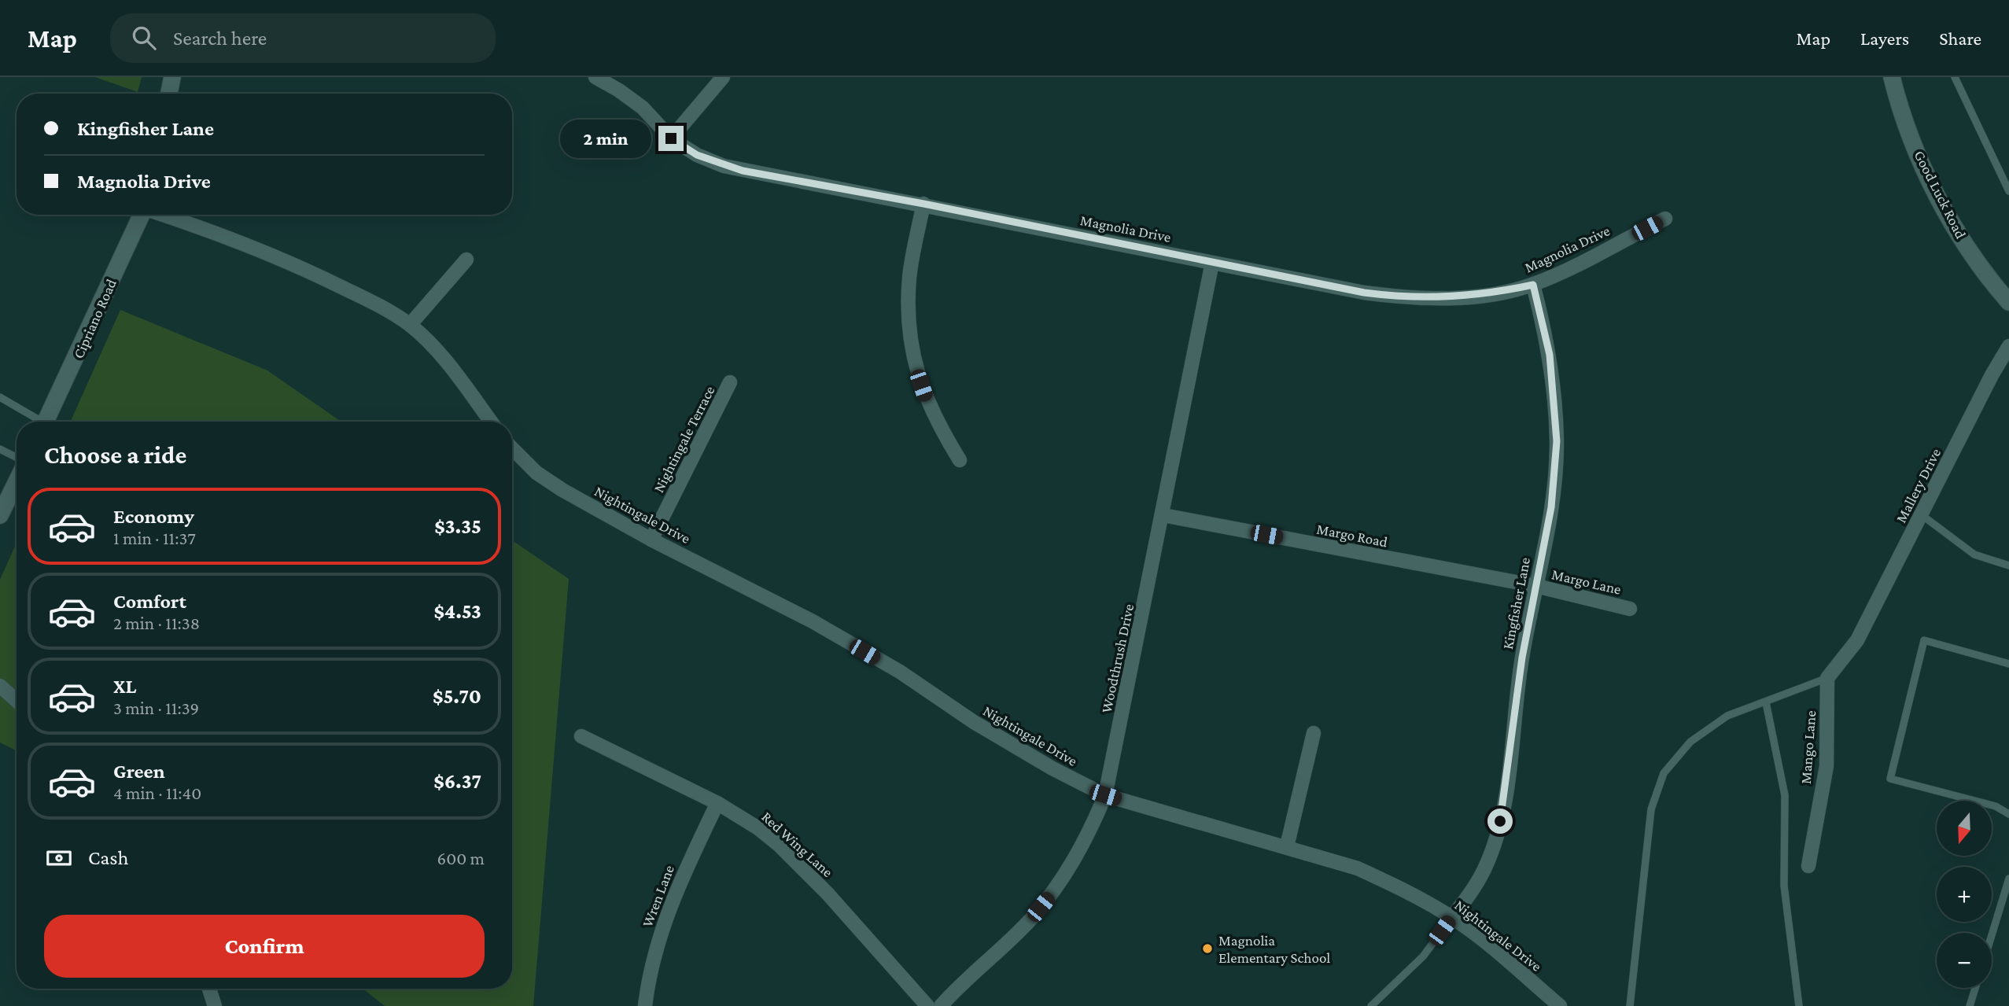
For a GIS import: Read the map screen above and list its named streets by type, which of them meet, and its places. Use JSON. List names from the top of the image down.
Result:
{
  "streets": {
    "street": [
      "Good Luck Road",
      "Magnolia Drive",
      "Cipriano Road",
      "Nightingale Terrace",
      "Mallery Drive",
      "Nightingale Drive",
      "Margo Road",
      "Margo Lane",
      "Kingfisher Lane",
      "Woodthrush Drive",
      "Mango Lane",
      "Red Wing Lane",
      "Wren Lane"
    ]
  },
  "crossings": [
    ["Magnolia Drive", "Kingfisher Lane"],
    ["Magnolia Drive", "Woodthrush Drive"],
    ["Nightingale Terrace", "Nightingale Drive"],
    ["Mallery Drive", "Mango Lane"],
    ["Nightingale Drive", "Kingfisher Lane"],
    ["Nightingale Drive", "Woodthrush Drive"],
    ["Margo Road", "Margo Lane"],
    ["Margo Road", "Kingfisher Lane"],
    ["Margo Road", "Woodthrush Drive"],
    ["Margo Lane", "Kingfisher Lane"],
    ["Red Wing Lane", "Wren Lane"]
  ],
  "places": ["Magnolia Elementary School"],
  "north": "bottom",
  "page": {
    "header": "Map",
    "search": "Search here",
    "nav": ["Map", "Layers", "Share"],
    "banner": ["Kingfisher Lane", "Magnolia Drive"],
    "bubble": "2 min",
    "heading": "Choose a ride",
    "list": [
      {
        "name": "Economy",
        "note": "1 min · 11:37",
        "value": "$3.35"
      },
      {
        "name": "Comfort",
        "note": "2 min · 11:38",
        "value": "$4.53"
      },
      {
        "name": "XL",
        "note": "3 min · 11:39",
        "value": "$5.70"
      },
      {
        "name": "Green",
        "note": "4 min · 11:40",
        "value": "$6.37"
      }
    ],
    "map_buttons": ["+", "−"],
    "pay": ["Cash", "600 m"],
    "buttons": "Confirm"
  }
}
